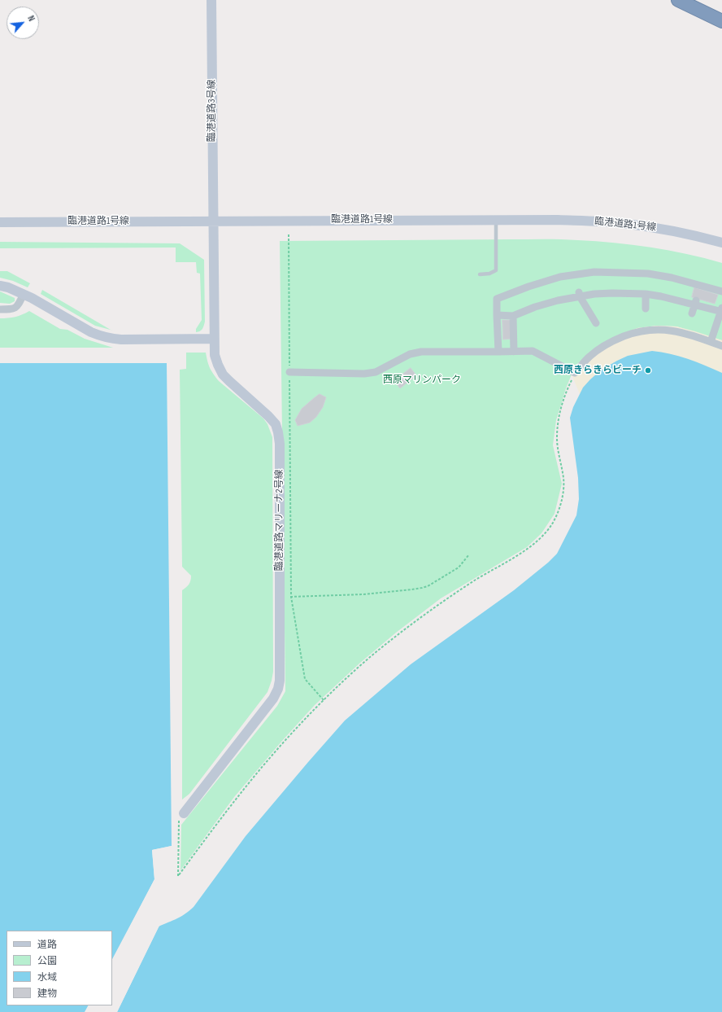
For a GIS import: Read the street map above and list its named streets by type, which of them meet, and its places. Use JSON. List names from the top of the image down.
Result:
{
  "streets": {
    "street": ["臨港道路3号線", "臨港道路1号線", "臨港道路マリーナ2号線"]
  },
  "crossings": [
    ["臨港道路3号線", "臨港道路1号線"],
    ["臨港道路3号線", "臨港道路マリーナ2号線"],
    ["臨港道路1号線", "臨港道路マリーナ2号線"]
  ],
  "parks": ["西原マリンパーク"],
  "places": ["西原きらきらビーチ"],
  "legend": [
    "道路",
    "公園",
    "水域",
    "建物"
  ],
  "north": "top right"
}
